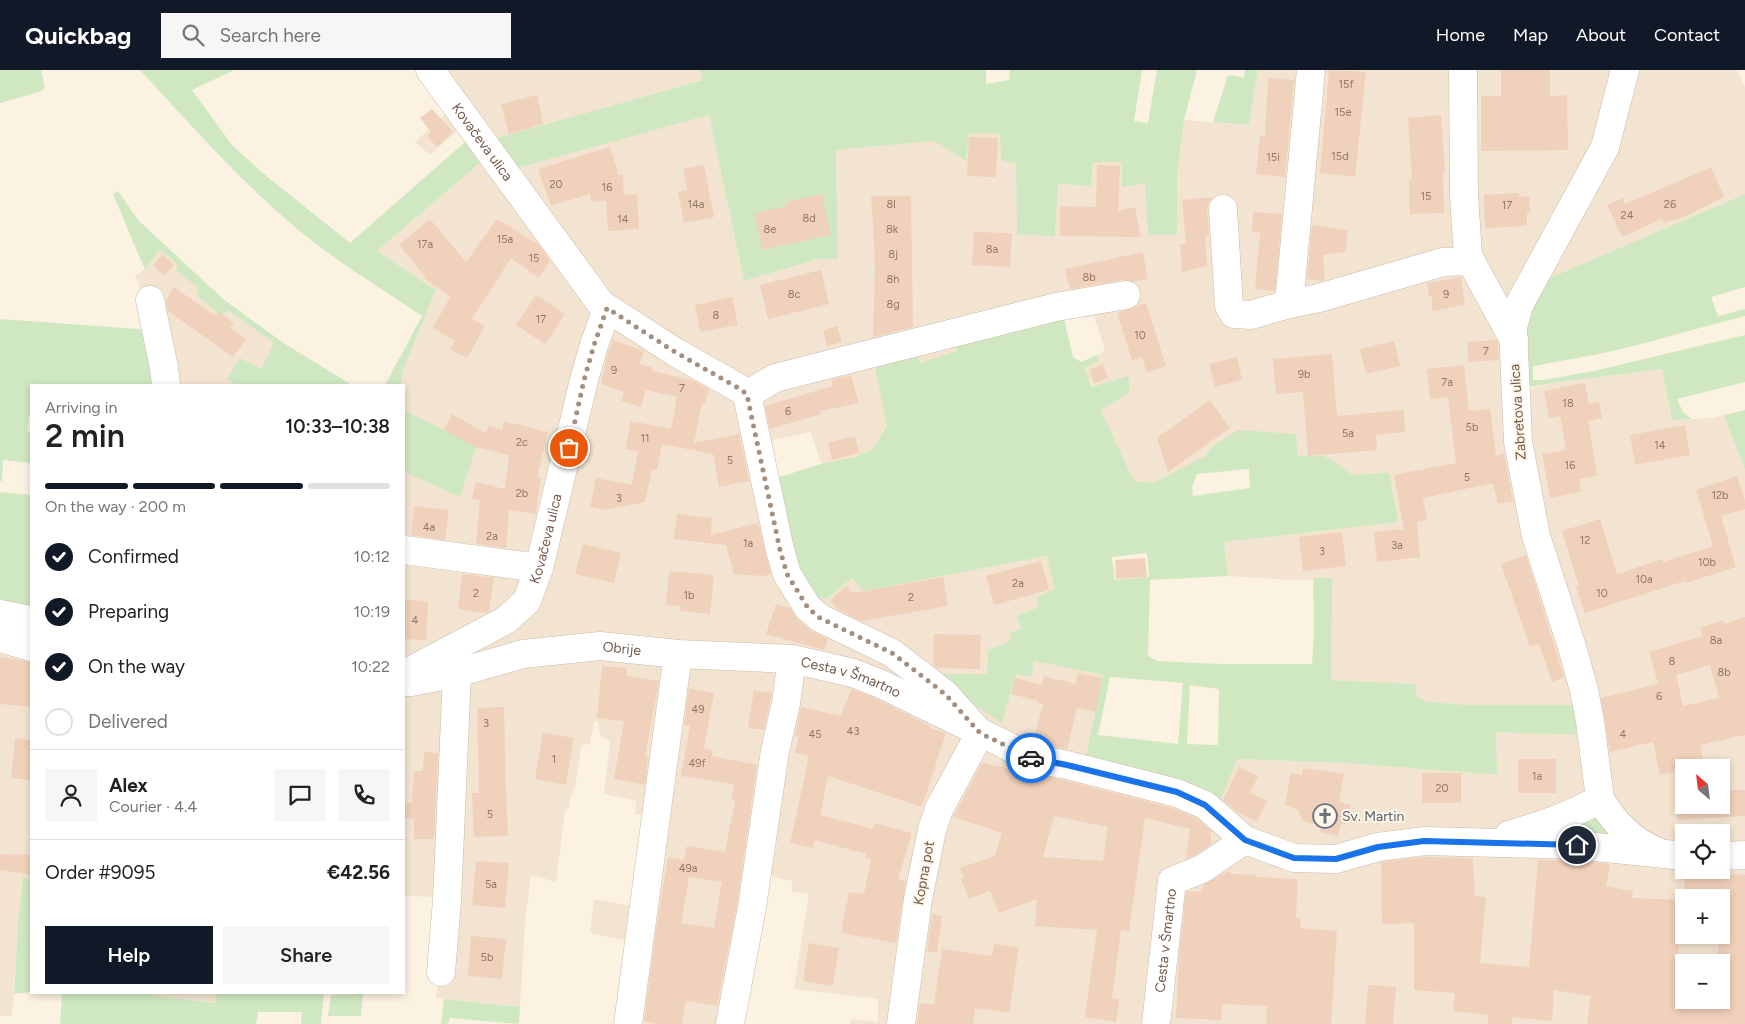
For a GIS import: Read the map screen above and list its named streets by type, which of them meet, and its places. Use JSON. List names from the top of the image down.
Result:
{
  "streets": {
    "street": [
      "Kovačeva ulica",
      "Zabretova ulica",
      "Obrije",
      "Cesta v Šmartno",
      "Kopna pot"
    ]
  },
  "crossings": [
    ["Obrije", "Cesta v Šmartno"],
    ["Cesta v Šmartno", "Kopna pot"]
  ],
  "places": {
    "church": ["Sv. Martin"]
  },
  "house_numbers": [
    "15f",
    "15e",
    "15d",
    "15i",
    "20",
    "16",
    "15",
    "14a",
    "8l",
    "26",
    "17",
    "24",
    "8d",
    "14",
    "8e",
    "8k",
    "15a",
    "17a",
    "8a",
    "8j",
    "15",
    "8b",
    "8h",
    "8c",
    "9",
    "8g",
    "8",
    "17",
    "10",
    "7",
    "9",
    "9b",
    "7a",
    "7",
    "18",
    "6",
    "5b",
    "5a",
    "11",
    "2c",
    "14",
    "5",
    "16",
    "5",
    "2b",
    "12b",
    "3",
    "4a",
    "2a",
    "12",
    "1a",
    "3a",
    "3",
    "10b",
    "10a",
    "2a",
    "2",
    "10",
    "1b",
    "2",
    "4",
    "8a",
    "8",
    "8b",
    "6",
    "49",
    "3",
    "43",
    "45",
    "4",
    "1",
    "49f",
    "1a",
    "20",
    "5",
    "49a",
    "5a",
    "5b"
  ],
  "north": "top left",
  "page": {
    "header": "Quickbag",
    "search": "Search here",
    "nav": [
      "Home",
      "Map",
      "About",
      "Contact"
    ],
    "heading": ["2 min", "Arriving in", "10:33–10:38"],
    "panel": [
      "Alex",
      "Courier · 4.4",
      "Order #9095",
      "€42.56"
    ],
    "bar": "On the way · 200 m",
    "list": [
      ["Confirmed", "10:12"],
      ["Preparing", "10:19"],
      ["On the way", "10:22"],
      "Delivered"
    ],
    "map_buttons": ["+", "−"],
    "buttons": ["Help", "Share"]
  }
}
